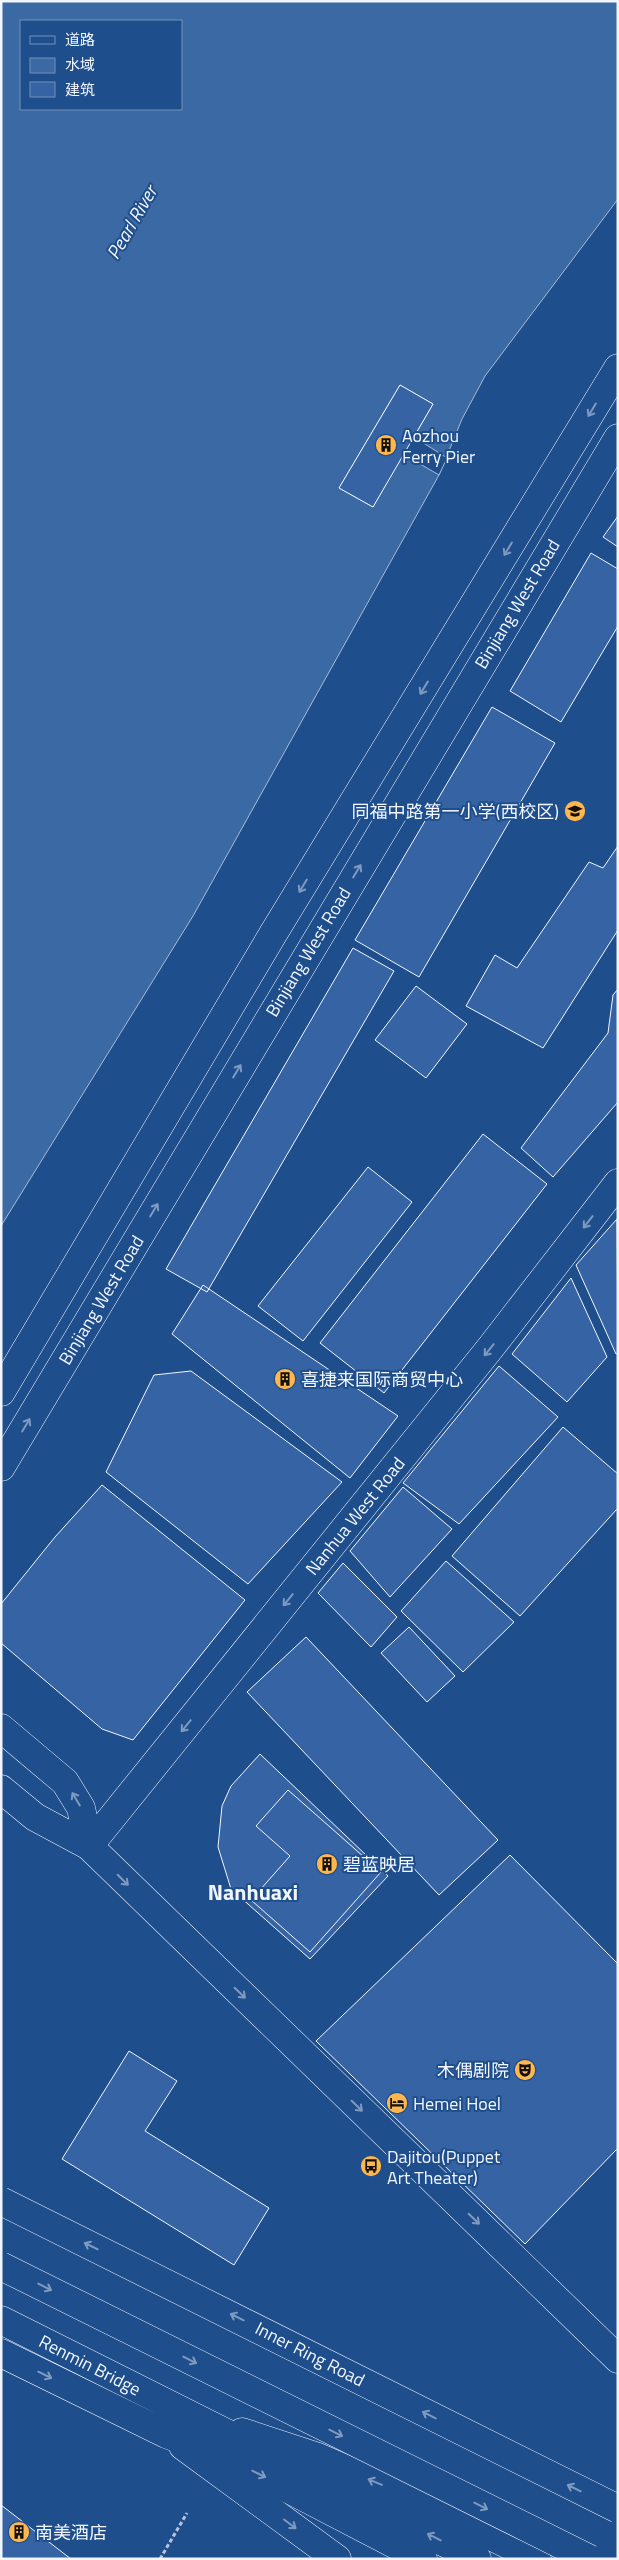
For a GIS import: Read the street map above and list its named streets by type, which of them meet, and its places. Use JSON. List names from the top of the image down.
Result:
{
  "streets": {
    "main road": [
      "Binjiang West Road",
      "Nanhua West Road",
      "Inner Ring Road",
      "Renmin Bridge"
    ]
  },
  "one_way": ["Nanhua West Road"],
  "districts": ["Nanhuaxi"],
  "water": ["Pearl River"],
  "places": {
    "building": [
      "Aozhou Ferry Pier",
      "喜捷来国际商贸中心",
      "碧蓝映居",
      "南美酒店"
    ],
    "school or university": ["同福中路第一小学(西校区)"],
    "theatre": ["木偶剧院"],
    "hotel": ["Hemei Hoel"],
    "bus stop": ["Dajitou(Puppet Art Theater)"]
  },
  "legend": ["道路", "水域", "建筑"]
}
